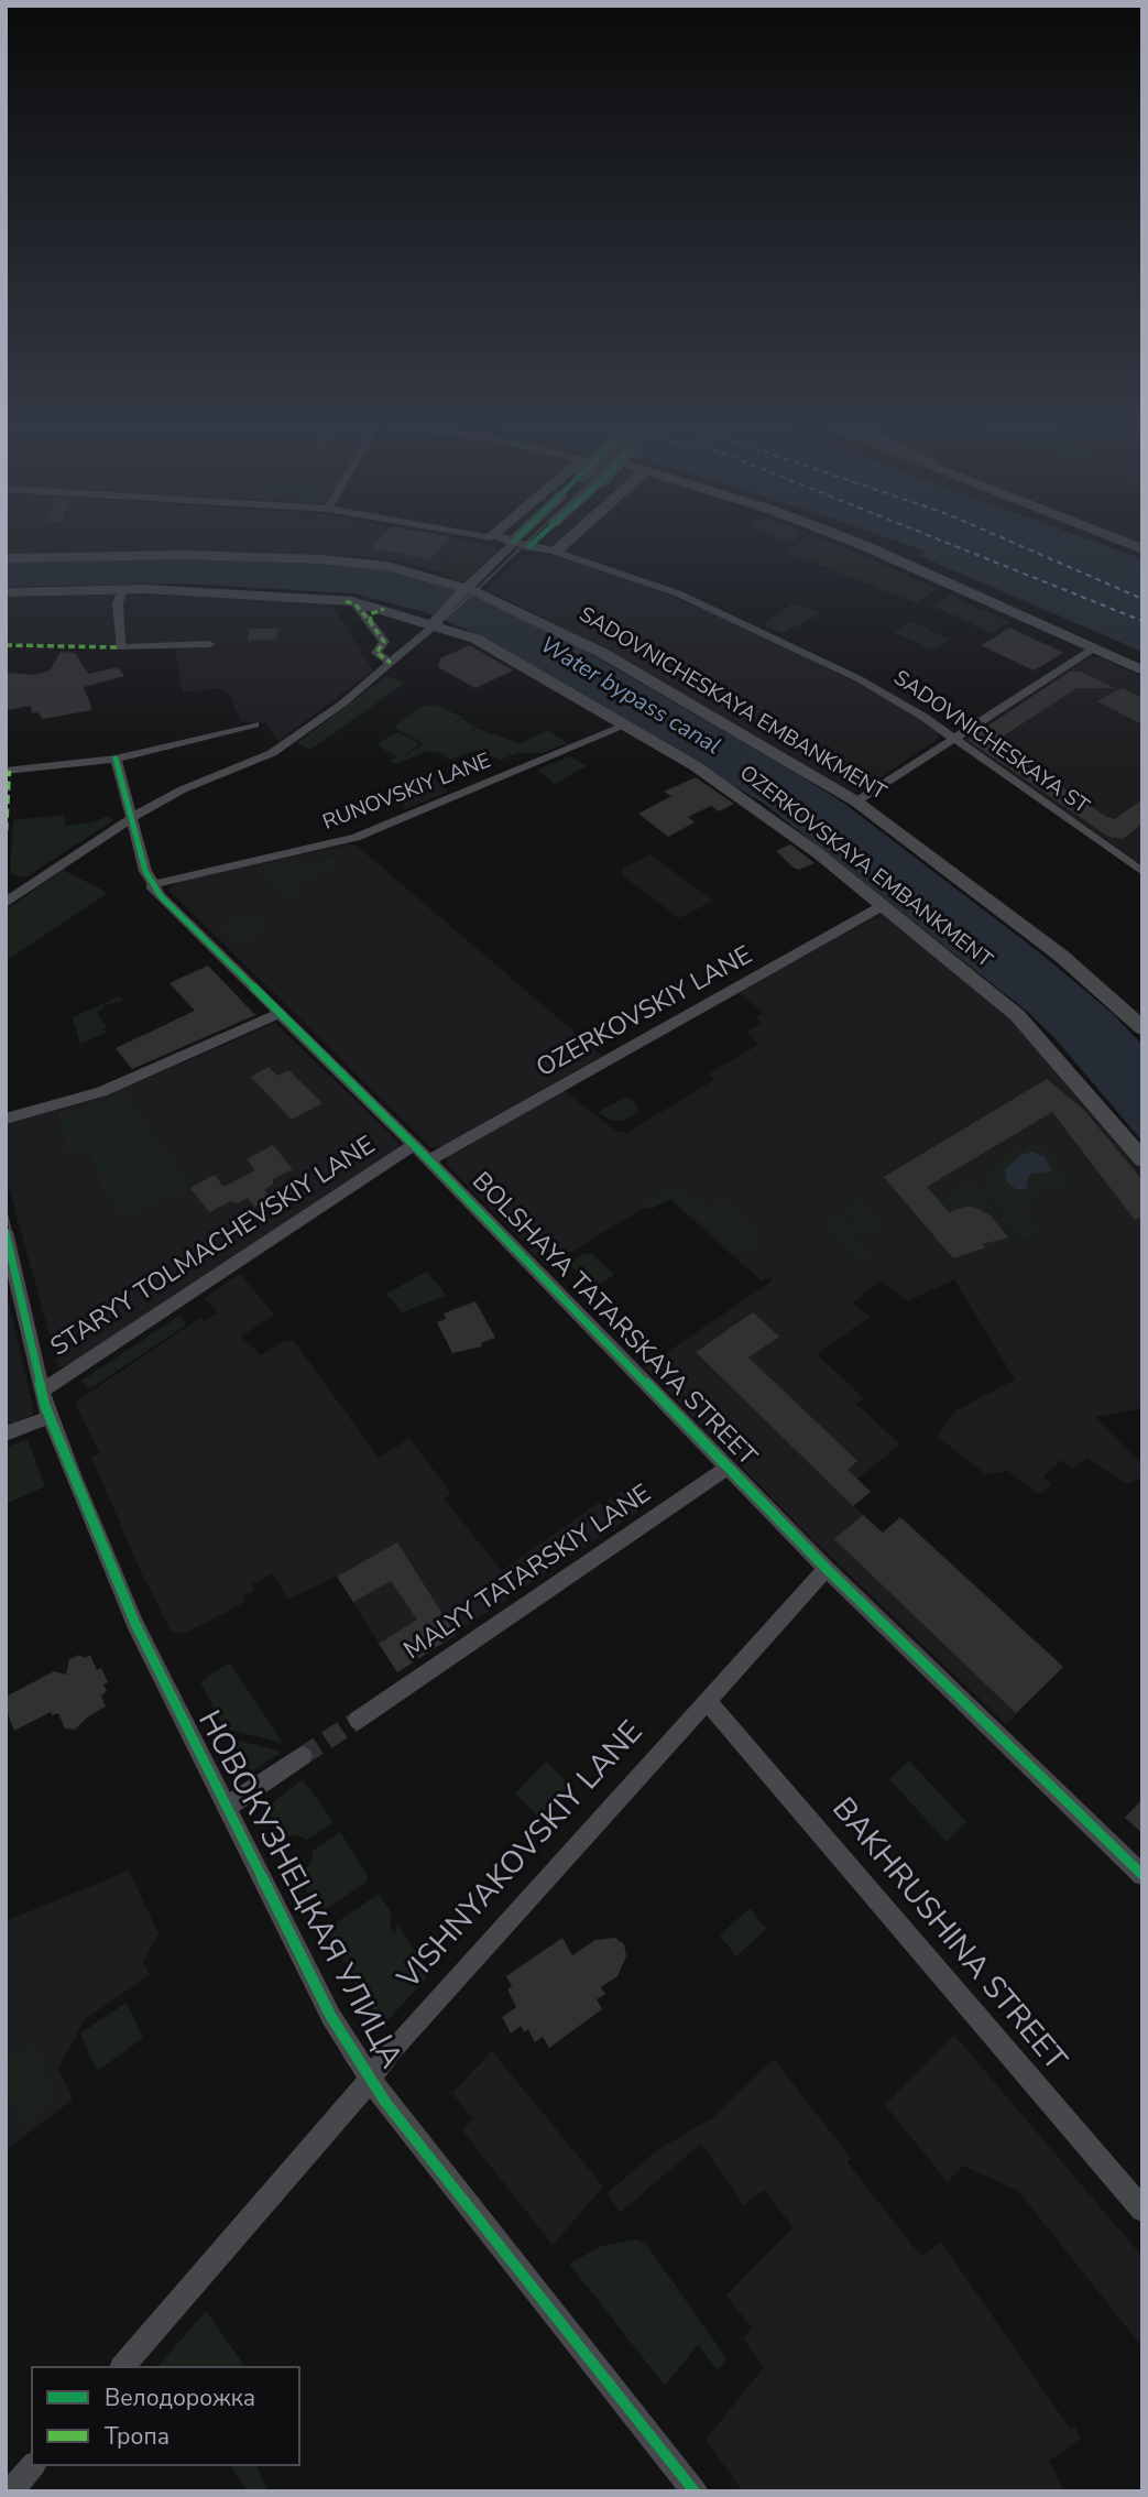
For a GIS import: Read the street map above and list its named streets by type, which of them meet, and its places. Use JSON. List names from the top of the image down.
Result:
{
  "streets": {
    "street": [
      "SADOVNICHESKAYA EMBANKMENT",
      "SADOVNICHESKAYA ST",
      "RUNOVSKIY LANE",
      "OZERKOVSKAYA EMBANKMENT",
      "OZERKOVSKIY LANE",
      "STARYY TOLMACHEVSKIY LANE",
      "BOLSHAYA TATARSKAYA STREET",
      "MALYY TATARSKIY LANE",
      "VISHNYAKOVSKIY LANE",
      "НОВОКУЗНЕЦКАЯ УЛИЦА",
      "BAKHRUSHINA STREET"
    ]
  },
  "crossings": [
    ["RUNOVSKIY LANE", "OZERKOVSKAYA EMBANKMENT"],
    ["RUNOVSKIY LANE", "BOLSHAYA TATARSKAYA STREET"],
    ["OZERKOVSKAYA EMBANKMENT", "OZERKOVSKIY LANE"],
    ["OZERKOVSKIY LANE", "BOLSHAYA TATARSKAYA STREET"],
    ["STARYY TOLMACHEVSKIY LANE", "BOLSHAYA TATARSKAYA STREET"],
    ["STARYY TOLMACHEVSKIY LANE", "НОВОКУЗНЕЦКАЯ УЛИЦА"],
    ["BOLSHAYA TATARSKAYA STREET", "MALYY TATARSKIY LANE"],
    ["BOLSHAYA TATARSKAYA STREET", "VISHNYAKOVSKIY LANE"],
    ["VISHNYAKOVSKIY LANE", "НОВОКУЗНЕЦКАЯ УЛИЦА"],
    ["VISHNYAKOVSKIY LANE", "BAKHRUSHINA STREET"]
  ],
  "water": ["Water bypass canal"],
  "legend": ["Велодорожка", "Тропа"]
}
